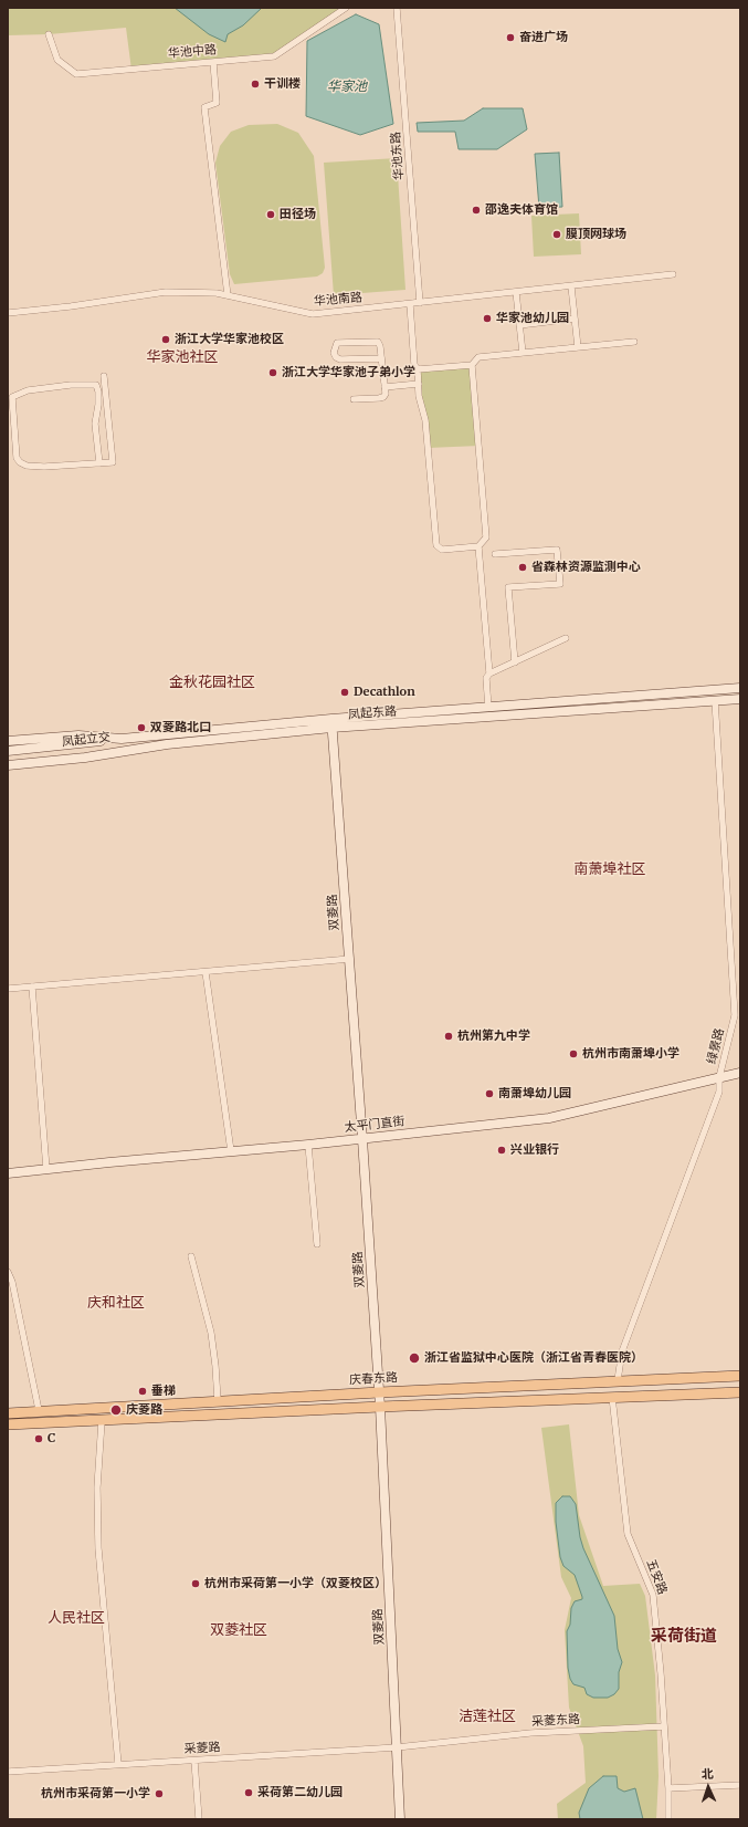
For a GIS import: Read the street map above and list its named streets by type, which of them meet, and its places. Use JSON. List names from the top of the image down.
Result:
{
  "streets": {
    "main road": ["庆春东路"],
    "street": [
      "华池中路",
      "华池东路",
      "华池南路",
      "凤起东路",
      "凤起立交",
      "双菱路",
      "绿景路",
      "太平门直街",
      "五安路",
      "采菱东路",
      "采菱路"
    ]
  },
  "crossings": [
    ["华池东路", "华池南路"],
    ["凤起东路", "凤起立交"],
    ["凤起东路", "双菱路"],
    ["凤起东路", "绿景路"],
    ["双菱路", "太平门直街"],
    ["双菱路", "庆春东路"],
    ["双菱路", "采菱东路"],
    ["双菱路", "采菱路"],
    ["绿景路", "太平门直街"],
    ["绿景路", "庆春东路"],
    ["五安路", "采菱东路"],
    ["采菱东路", "采菱路"]
  ],
  "districts": [
    "华家池社区",
    "金秋花园社区",
    "南萧埠社区",
    "庆和社区",
    "人民社区",
    "双菱社区",
    "采荷街道",
    "洁莲社区"
  ],
  "water": ["华家池"],
  "places": [
    "奋进广场",
    "干训楼",
    "邵逸夫体育馆",
    "田径场",
    "膜顶网球场",
    "华家池幼儿园",
    "浙江大学华家池校区",
    "浙江大学华家池子弟小学",
    "省森林资源监测中心",
    "Decathlon",
    "双菱路北口",
    "杭州第九中学",
    "杭州市南萧埠小学",
    "南萧埠幼儿园",
    "兴业银行",
    "浙江省监狱中心医院（浙江省青春医院）",
    "垂梯",
    "庆菱路",
    "C",
    "杭州市采荷第一小学（双菱校区）",
    "采荷第二幼儿园",
    "杭州市采荷第一小学"
  ],
  "north": "top"
}
